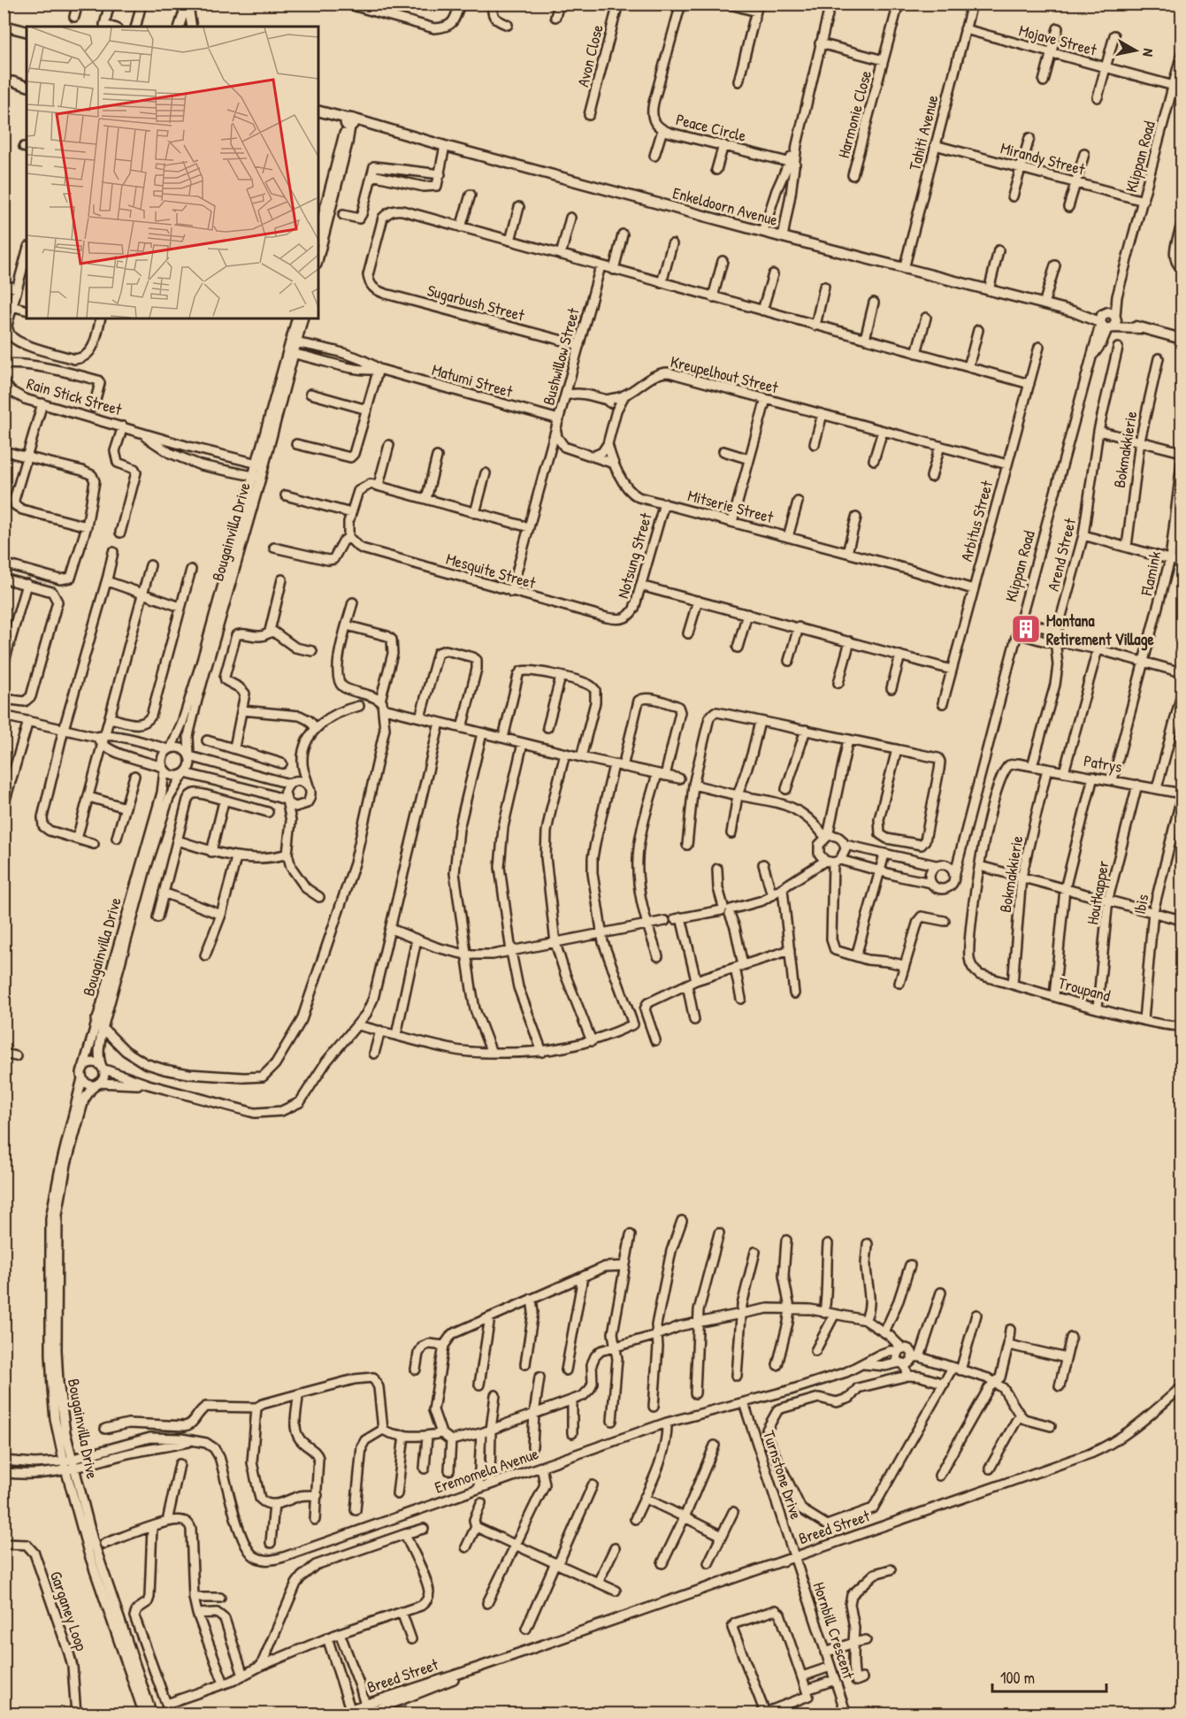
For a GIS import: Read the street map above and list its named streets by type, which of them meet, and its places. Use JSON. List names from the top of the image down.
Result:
{
  "streets": {
    "street": [
      "Mojave Street",
      "Avon Close",
      "Harmonie Close",
      "Peace Circle",
      "Tahiti Avenue",
      "Klippan Road",
      "Mirandy Street",
      "Enkeldoorn Avenue",
      "Sugarbush Street",
      "Bushwillow Street",
      "Kreupelhout Street",
      "Matumi Street",
      "Rain Stick Street",
      "Bokmakkierie",
      "Mitserie Street",
      "Arbitus Street",
      "Bougainvilla Drive",
      "Arend Street",
      "Notsung Street",
      "Mesquite Street",
      "Flamink",
      "Patrys",
      "Houtkapper",
      "Ibis",
      "Troupand",
      "Eremomela Avenue",
      "Turnstone Drive",
      "Breed Street",
      "Garganey Loop",
      "Hornbill Crescent"
    ]
  },
  "crossings": [
    ["Mojave Street", "Tahiti Avenue"],
    ["Mojave Street", "Klippan Road"],
    ["Tahiti Avenue", "Mirandy Street"],
    ["Tahiti Avenue", "Enkeldoorn Avenue"],
    ["Klippan Road", "Mirandy Street"],
    ["Klippan Road", "Enkeldoorn Avenue"],
    ["Sugarbush Street", "Bushwillow Street"],
    ["Bushwillow Street", "Kreupelhout Street"],
    ["Bushwillow Street", "Matumi Street"],
    ["Bushwillow Street", "Mesquite Street"],
    ["Kreupelhout Street", "Matumi Street"],
    ["Kreupelhout Street", "Mitserie Street"],
    ["Kreupelhout Street", "Arbitus Street"],
    ["Kreupelhout Street", "Notsung Street"],
    ["Matumi Street", "Bougainvilla Drive"],
    ["Rain Stick Street", "Bougainvilla Drive"],
    ["Bokmakkierie", "Patrys"],
    ["Bokmakkierie", "Troupand"],
    ["Mitserie Street", "Arbitus Street"],
    ["Mitserie Street", "Notsung Street"],
    ["Bougainvilla Drive", "Eremomela Avenue"],
    ["Arend Street", "Patrys"],
    ["Notsung Street", "Mesquite Street"],
    ["Flamink", "Patrys"],
    ["Patrys", "Houtkapper"],
    ["Patrys", "Ibis"],
    ["Patrys", "Troupand"],
    ["Houtkapper", "Troupand"],
    ["Ibis", "Troupand"],
    ["Eremomela Avenue", "Turnstone Drive"],
    ["Turnstone Drive", "Breed Street"],
    ["Turnstone Drive", "Hornbill Crescent"],
    ["Breed Street", "Hornbill Crescent"]
  ],
  "places": {
    "building": ["Montana Retirement Village"]
  },
  "scale_bar": "100 m",
  "north": "right"
}
